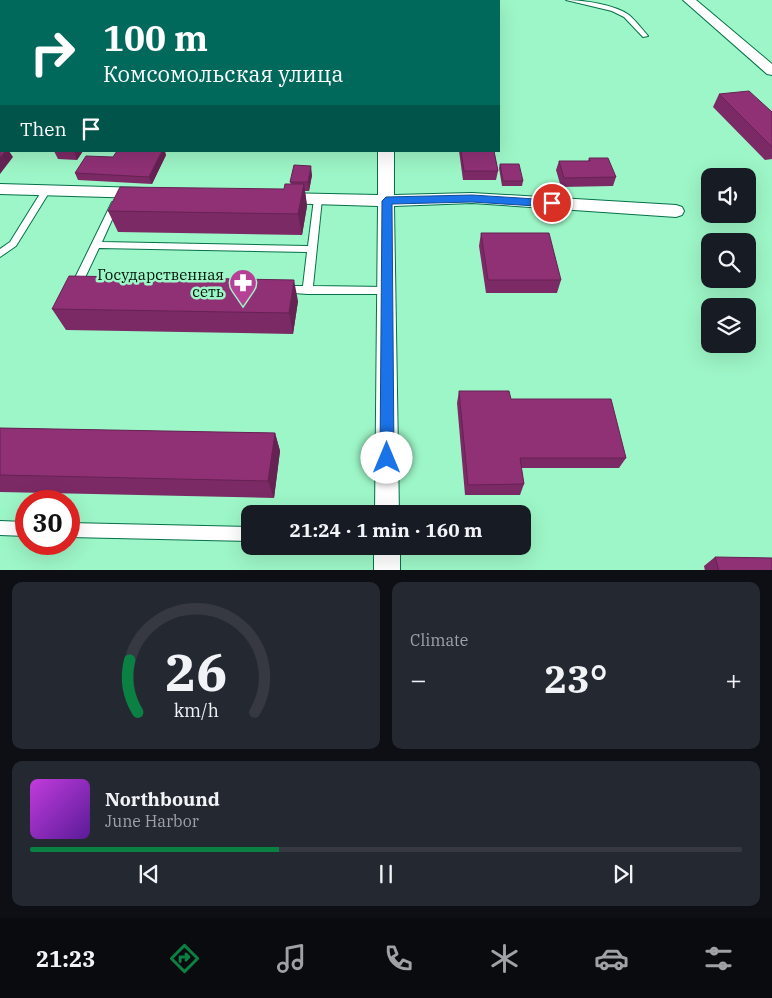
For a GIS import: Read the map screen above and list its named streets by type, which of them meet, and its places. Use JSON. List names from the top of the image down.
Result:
{
  "places": {
    "pharmacy": ["Государственная сеть"]
  },
  "page": {
    "turn": ["100 m", "Комсомольская улица"],
    "then": "Then",
    "limit": "30",
    "trip": "21:24 · 1 min · 160 m",
    "tile": "Climate",
    "heat": ["−", "23°", "+"],
    "song": ["Northbound", "June Harbor"],
    "tabs": "21:23",
    "gauge": ["26", "km/h"]
  }
}
